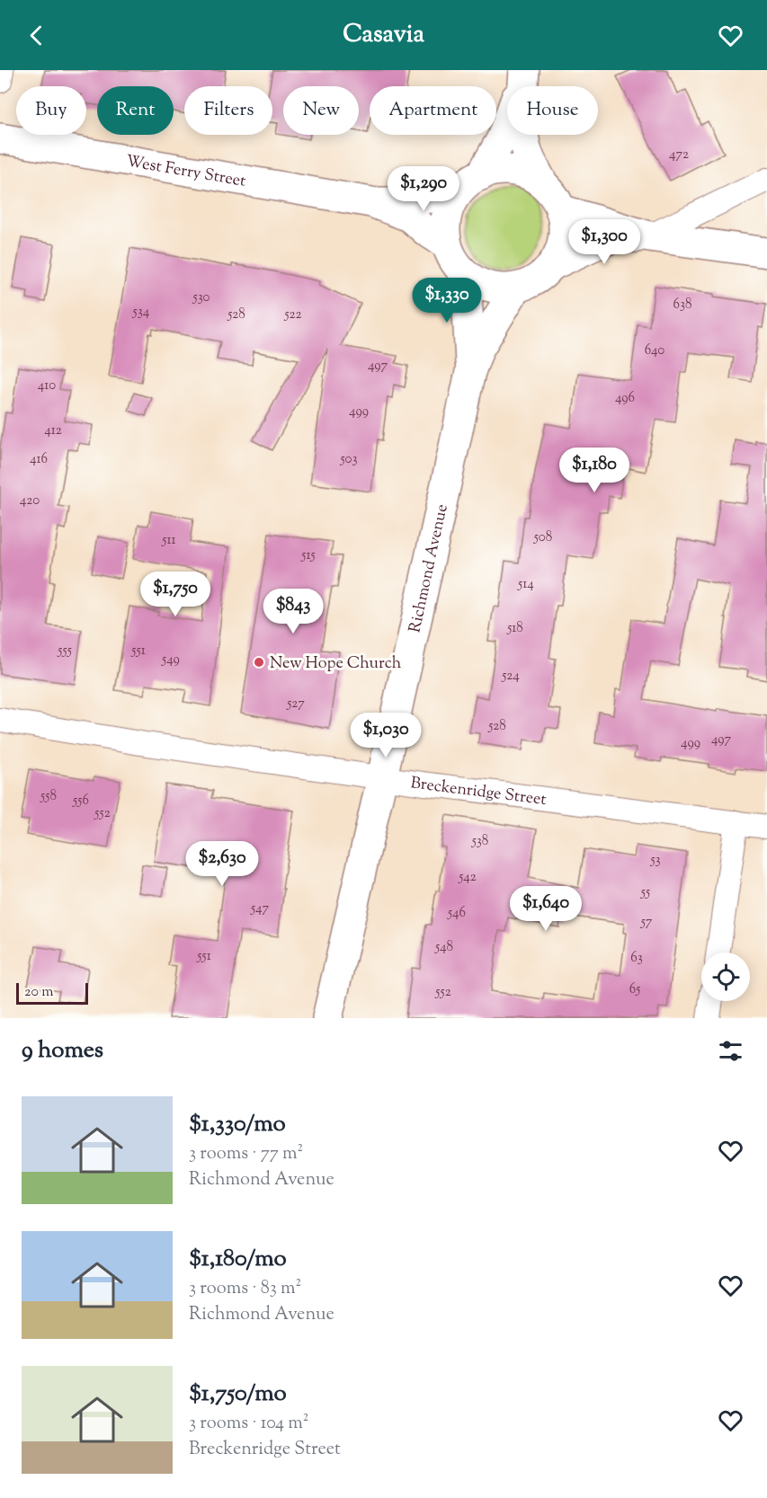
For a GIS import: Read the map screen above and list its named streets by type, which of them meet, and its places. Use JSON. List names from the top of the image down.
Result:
{
  "streets": {
    "street": ["West Ferry Street", "Richmond Avenue", "Breckenridge Street"]
  },
  "crossings": [
    ["West Ferry Street", "Richmond Avenue"],
    ["Richmond Avenue", "Breckenridge Street"]
  ],
  "places": ["New Hope Church"],
  "house_numbers": [
    "472",
    "530",
    "638",
    "534",
    "528",
    "522",
    "640",
    "497",
    "410",
    "496",
    "499",
    "412",
    "416",
    "503",
    "420",
    "508",
    "511",
    "515",
    "514",
    "518",
    "555",
    "551",
    "549",
    "524",
    "527",
    "528",
    "497",
    "499",
    "558",
    "556",
    "552",
    "538",
    "53",
    "542",
    "55",
    "547",
    "546",
    "57",
    "548",
    "551",
    "63",
    "65",
    "552"
  ],
  "scale_bar": "20 m",
  "page": {
    "header": "Casavia",
    "chip": [
      "Buy",
      "Rent",
      "Filters",
      "New",
      "Apartment",
      "House"
    ],
    "price": [
      "$1,290",
      "$1,300",
      "$1,330",
      "$1,180",
      "$1,750",
      "$843",
      "$1,030",
      "$2,630",
      "$1,640"
    ],
    "scale": "20 m",
    "heading": "9 homes",
    "list": [
      {
        "name": "$1,330/mo",
        "note": "3 rooms · 77 m² · Richmond Avenue"
      },
      {
        "name": "$1,180/mo",
        "note": "3 rooms · 83 m² · Richmond Avenue"
      },
      {
        "name": "$1,750/mo",
        "note": "3 rooms · 104 m² · Breckenridge Street"
      }
    ]
  }
}
